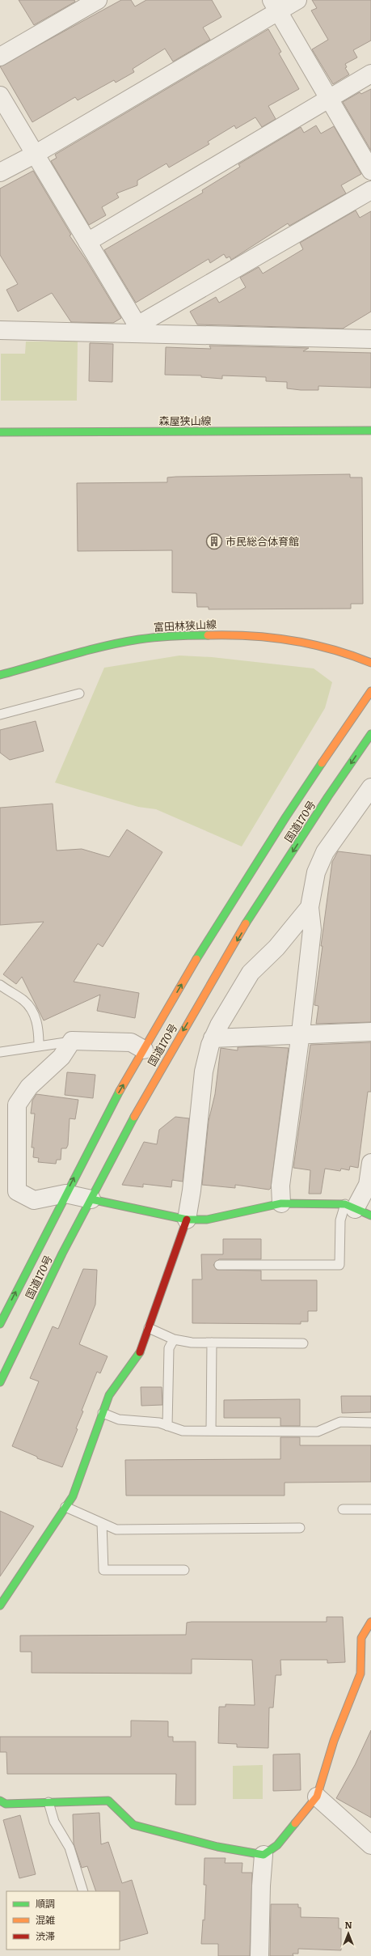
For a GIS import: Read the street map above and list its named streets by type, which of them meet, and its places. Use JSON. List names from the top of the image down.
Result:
{
  "streets": {
    "main road": ["森屋狭山線", "富田林狭山線", "国道170号"]
  },
  "places": {
    "building": ["市民総合体育館"]
  },
  "legend": ["順調", "混雑", "渋滞"],
  "north": "top"
}
